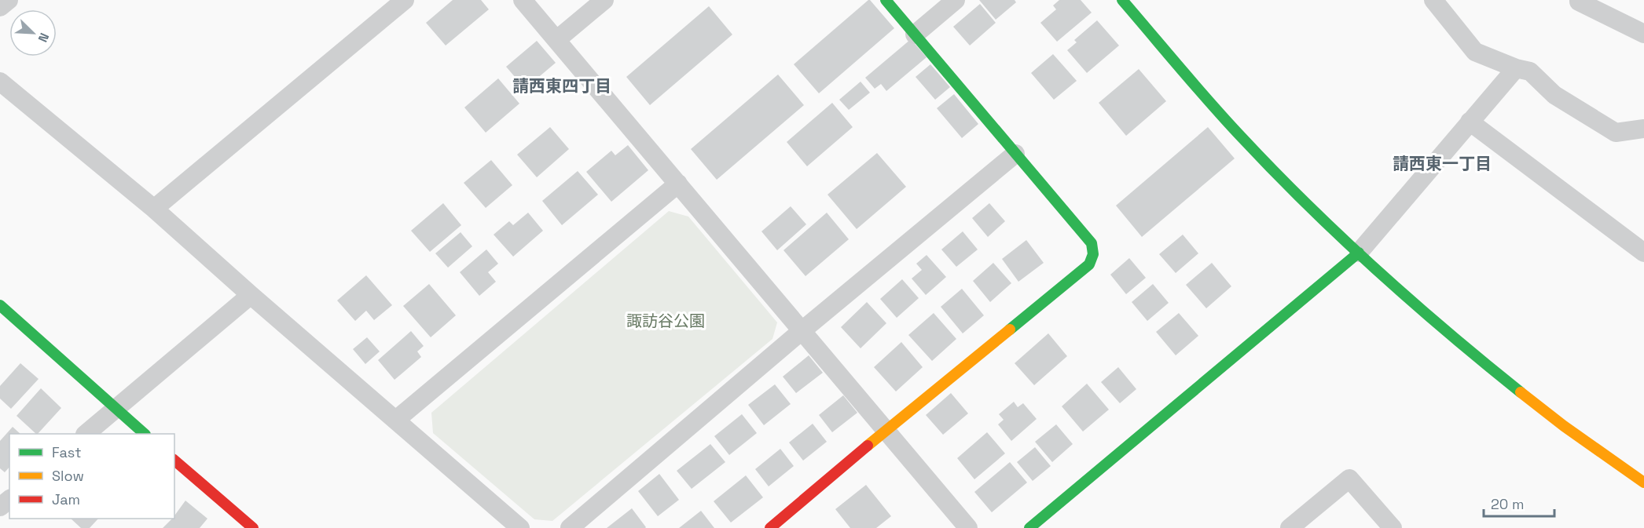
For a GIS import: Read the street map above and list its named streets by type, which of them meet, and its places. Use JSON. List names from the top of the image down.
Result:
{
  "districts": ["請西東四丁目", "請西東一丁目"],
  "parks": ["諏訪谷公園"],
  "legend": ["Fast", "Slow", "Jam"],
  "scale_bar": "20 m",
  "north": "bottom right"
}
